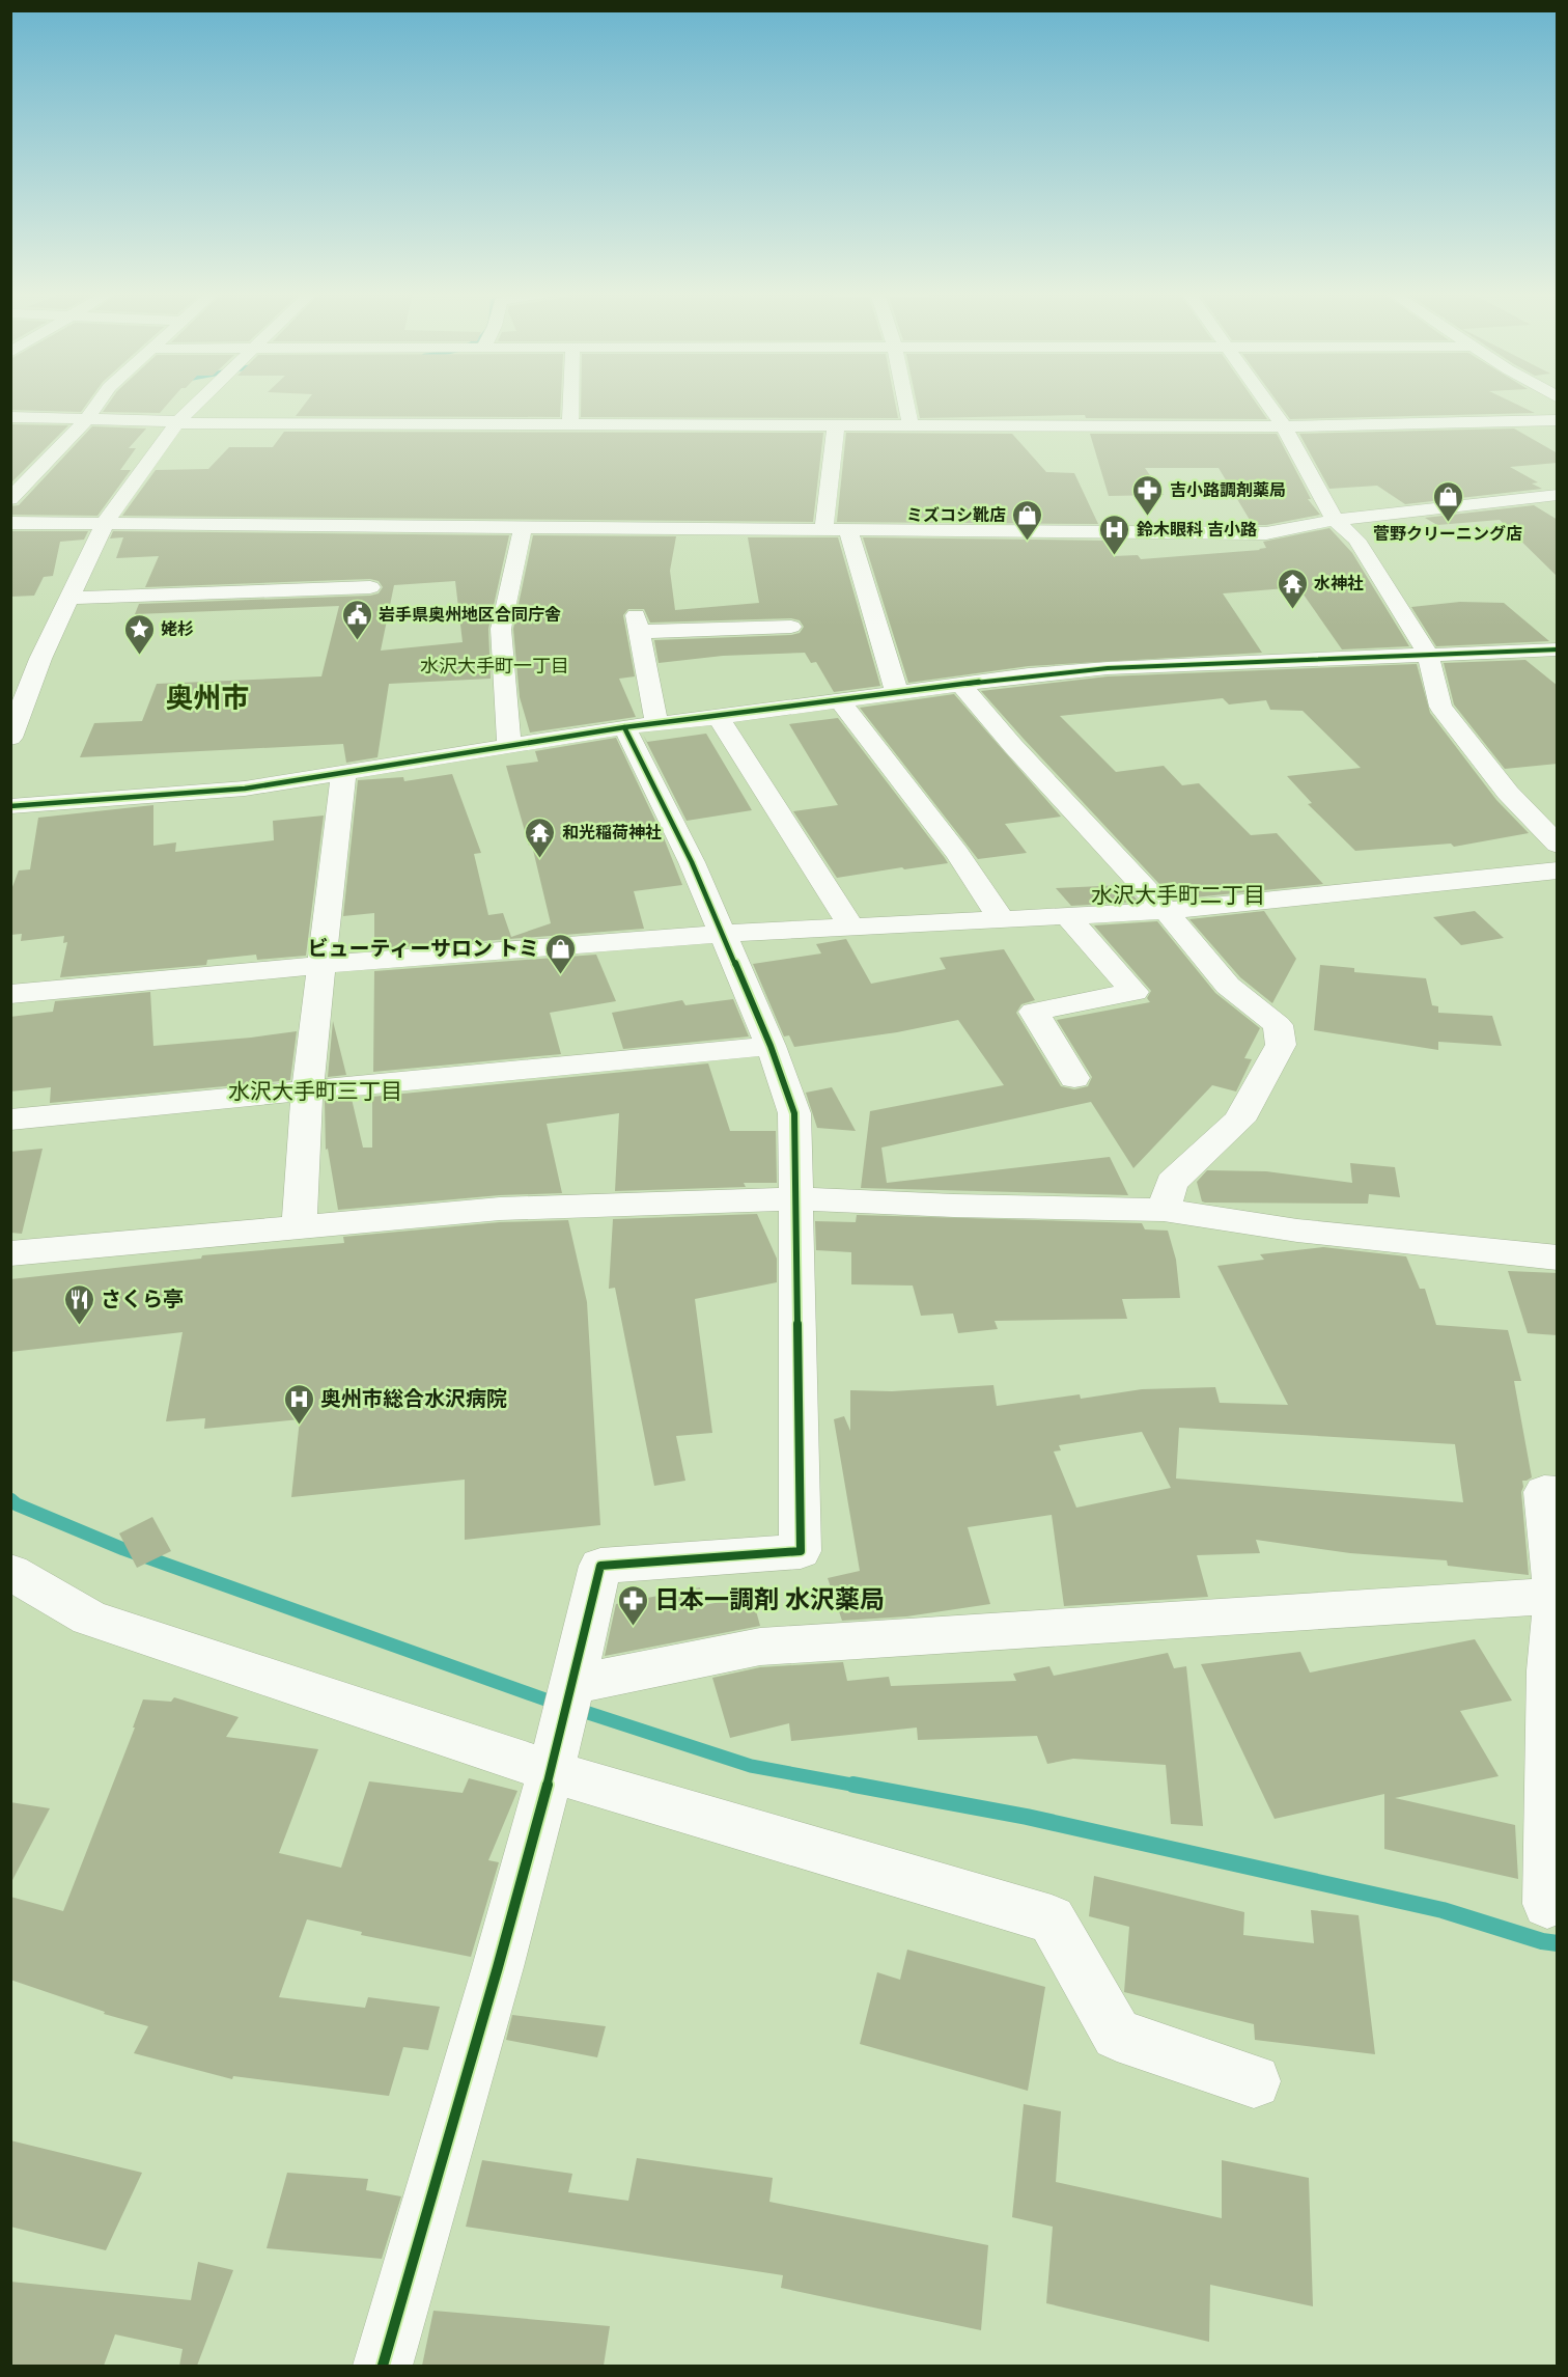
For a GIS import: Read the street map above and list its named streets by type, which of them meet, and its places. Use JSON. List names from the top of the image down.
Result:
{
  "districts": [
    "水沢大手町一丁目",
    "奥州市",
    "水沢大手町二丁目",
    "水沢大手町三丁目"
  ],
  "places": {
    "pharmacy": ["吉小路調剤薬局", "日本一調剤 水沢薬局"],
    "shop": ["菅野クリーニング店", "ミズコシ靴店", "ビューティーサロン トミ"],
    "hospital": ["鈴木眼科 吉小路", "奥州市総合水沢病院"],
    "temple": ["水神社", "和光稲荷神社"],
    "public building": ["岩手県奥州地区合同庁舎"],
    "place": ["姥杉"],
    "restaurant": ["さくら亭"]
  }
}
